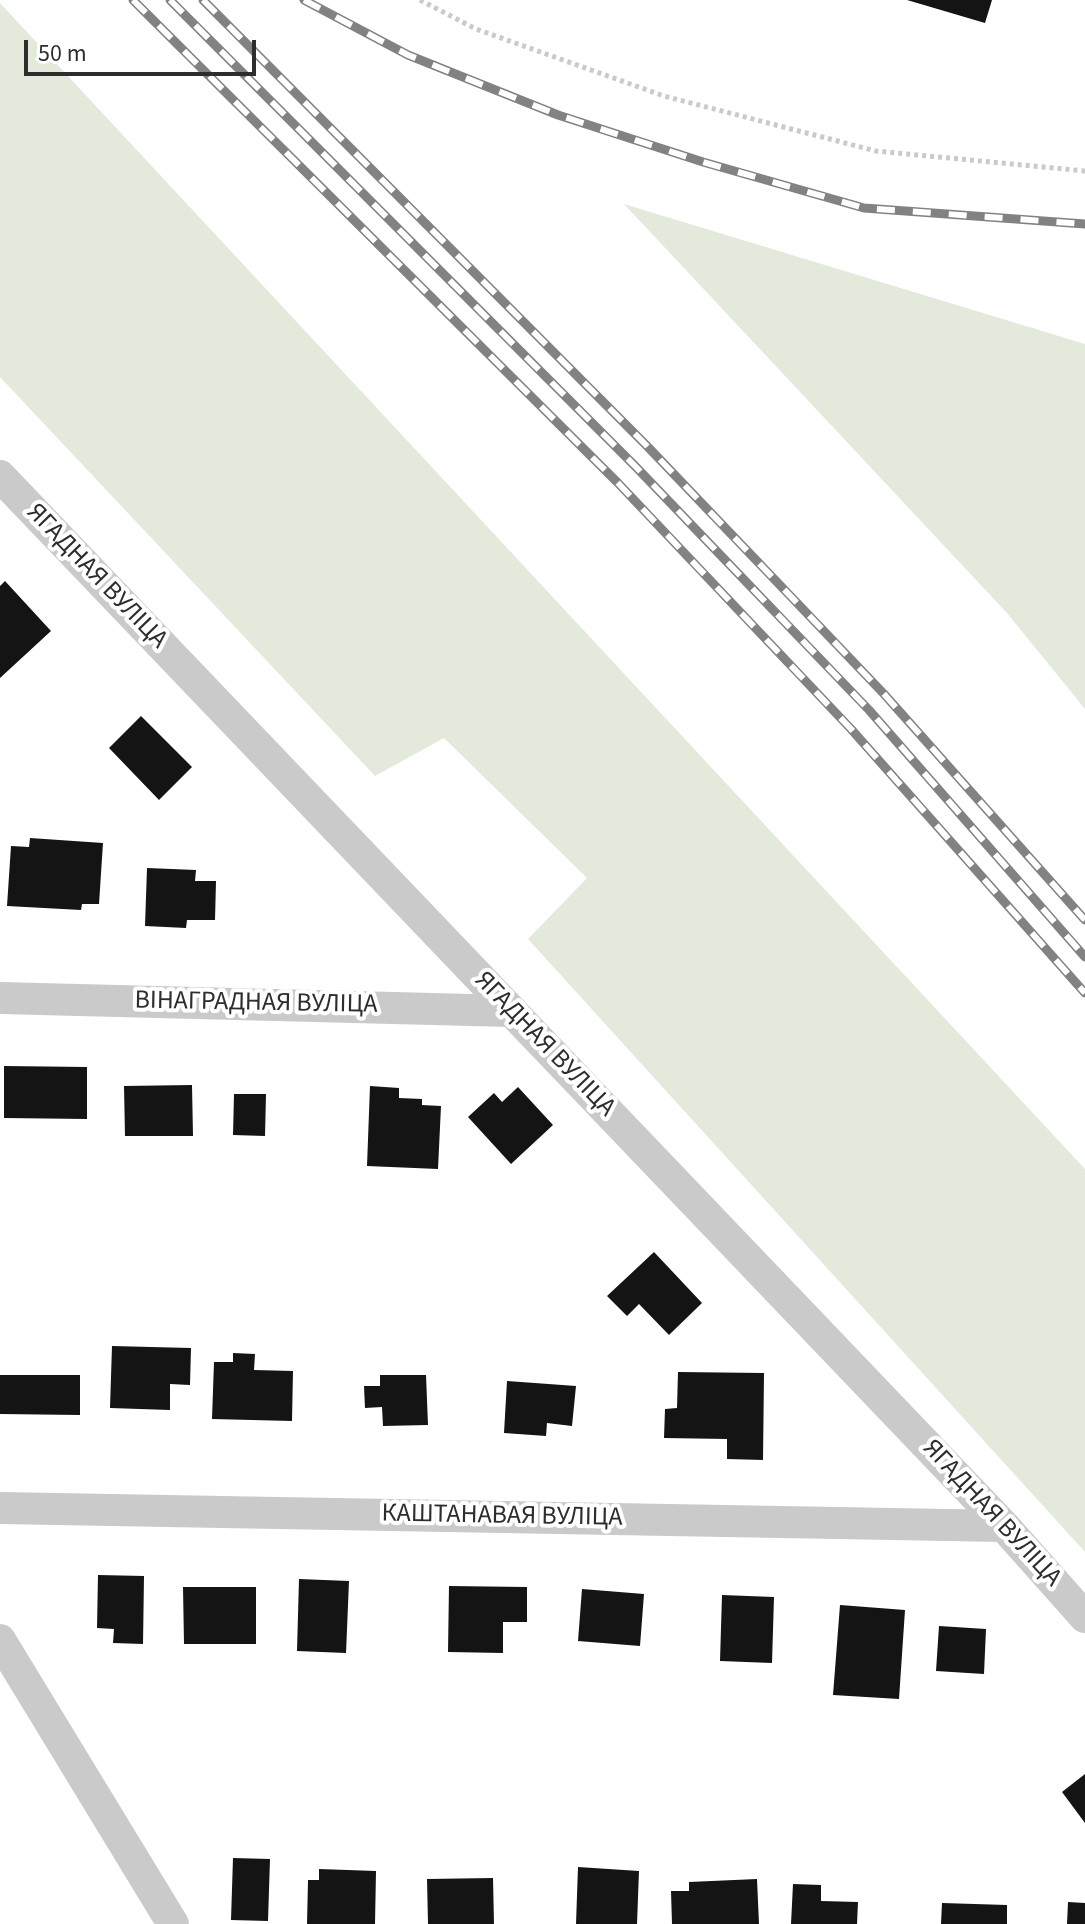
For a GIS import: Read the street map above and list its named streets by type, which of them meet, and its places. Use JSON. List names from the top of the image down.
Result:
{
  "streets": {
    "street": ["ЯГАДНАЯ ВУЛІЦА", "ВІНАГРАДНАЯ ВУЛІЦА", "КАШТАНАВАЯ ВУЛІЦА"]
  },
  "crossings": [
    ["ЯГАДНАЯ ВУЛІЦА", "ВІНАГРАДНАЯ ВУЛІЦА"],
    ["ЯГАДНАЯ ВУЛІЦА", "КАШТАНАВАЯ ВУЛІЦА"]
  ],
  "scale_bar": "50 m"
}
